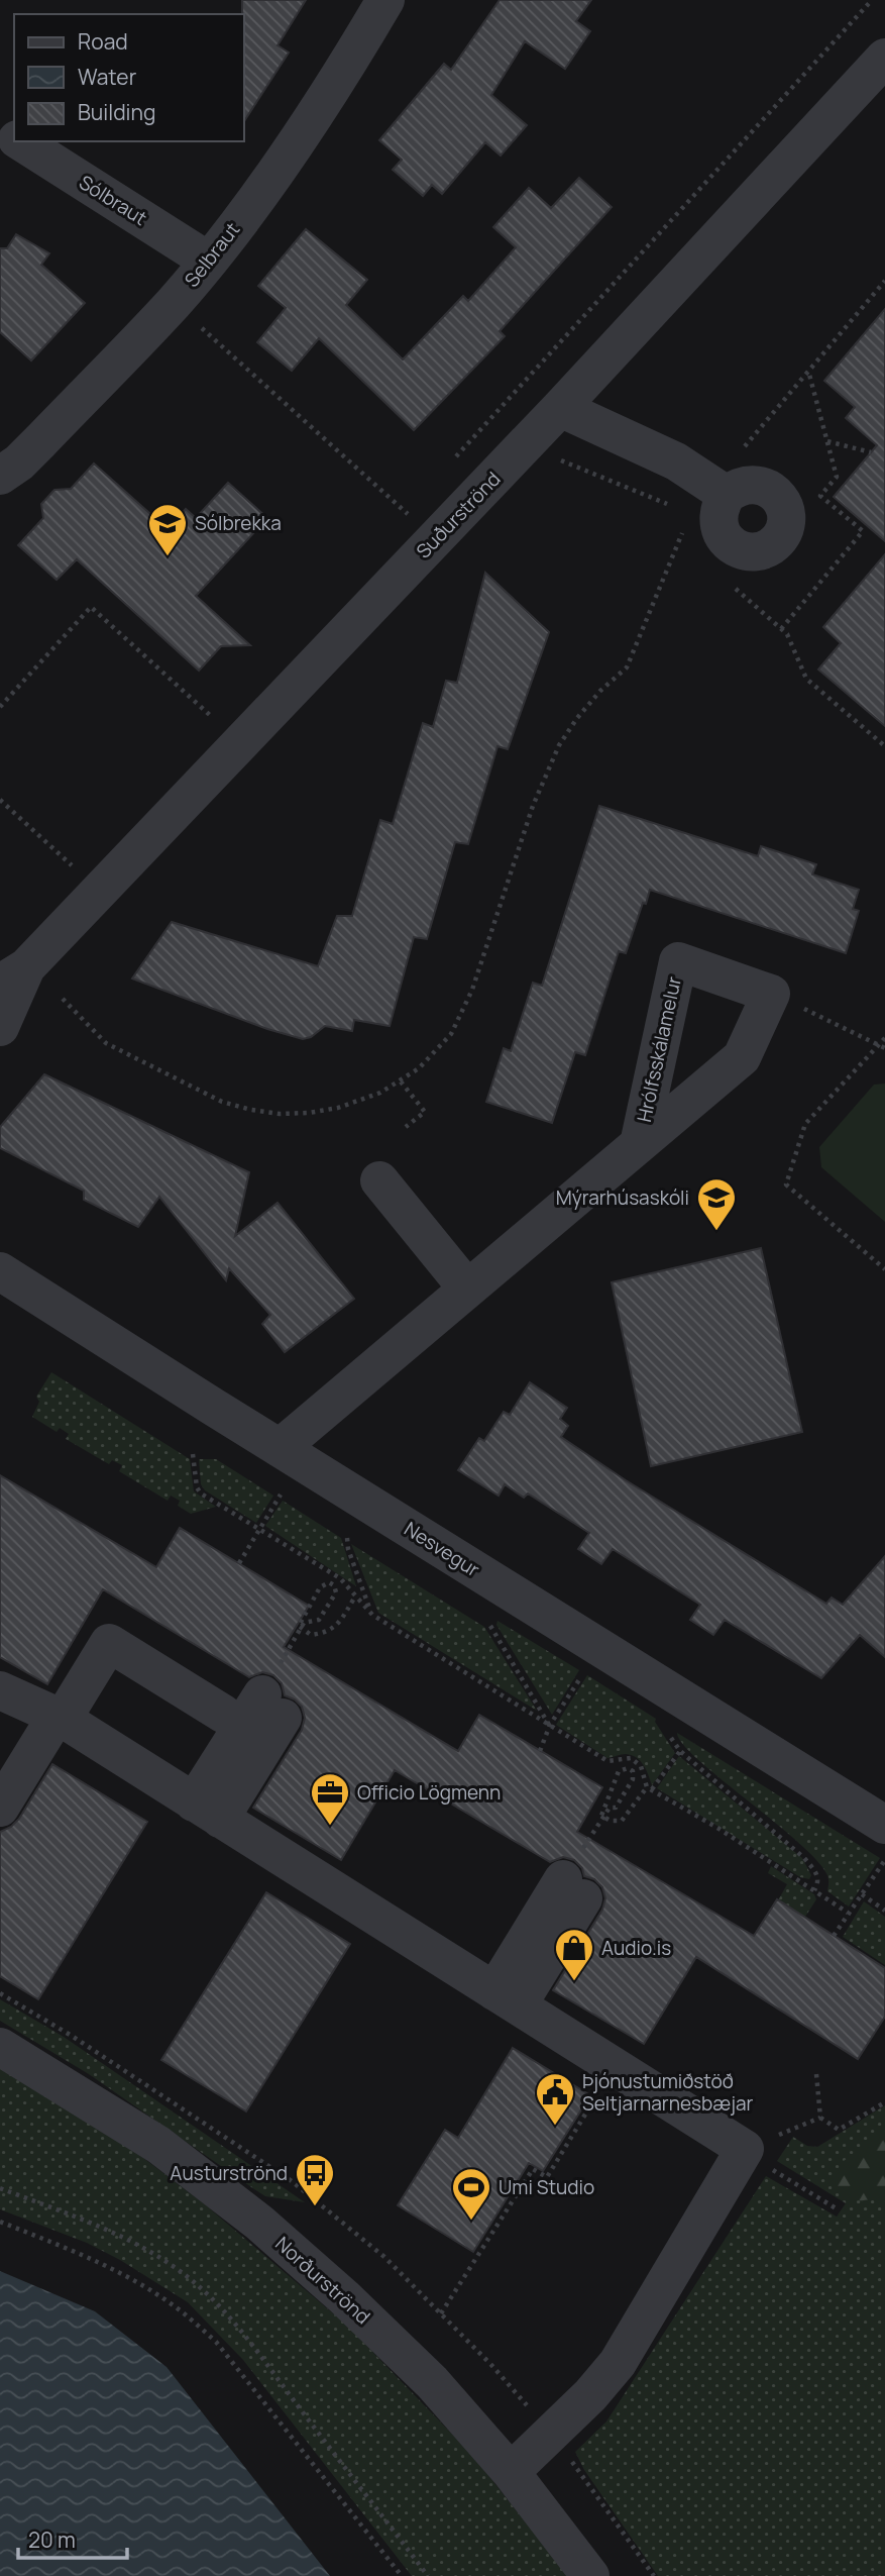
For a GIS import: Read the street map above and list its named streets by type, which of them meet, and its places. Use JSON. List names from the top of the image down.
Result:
{
  "streets": {
    "street": [
      "Sólbraut",
      "Selbraut",
      "Suðurströnd",
      "Hrólfsskálamelur",
      "Nesvegur",
      "Norðurströnd"
    ]
  },
  "crossings": [
    ["Sólbraut", "Selbraut"],
    ["Hrólfsskálamelur", "Nesvegur"]
  ],
  "places": {
    "school or university": ["Sólbrekka", "Mýrarhúsaskóli"],
    "office": ["Officio Lögmenn"],
    "shop": ["Audio.is"],
    "public building": ["Þjónustumiðstöð Seltjarnarnesbæjar"],
    "bus stop": ["Austurströnd"],
    "sports": ["Umi Studio"]
  },
  "legend": ["Road", "Water", "Building"],
  "scale_bar": "20 m"
}
